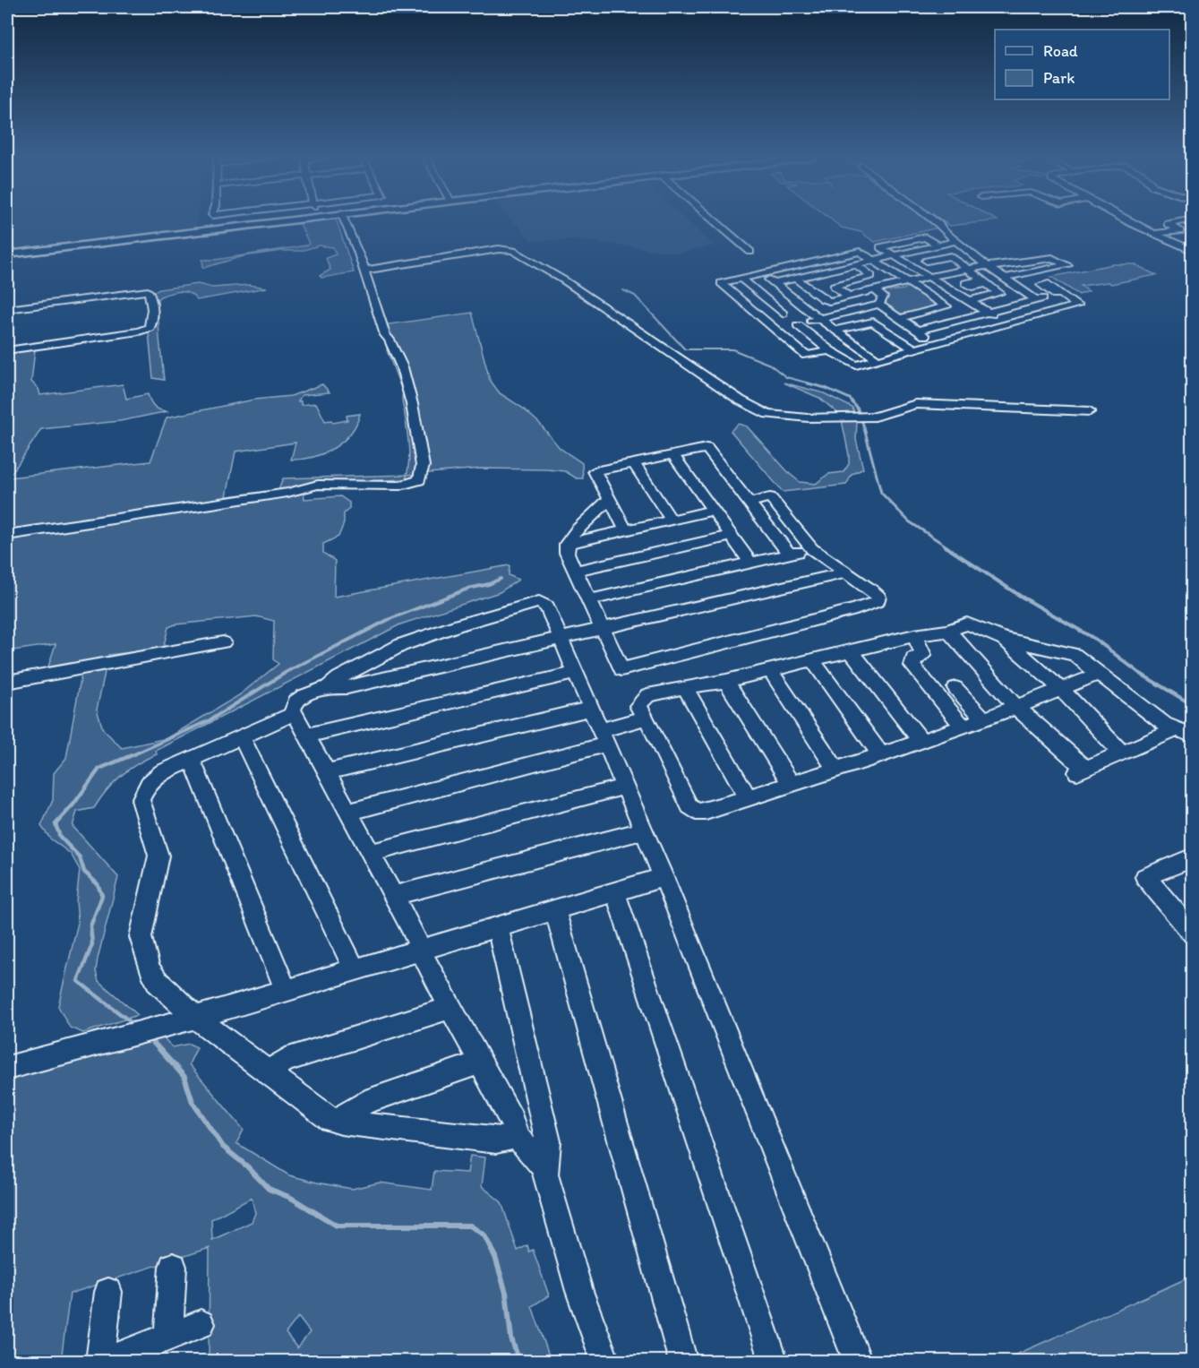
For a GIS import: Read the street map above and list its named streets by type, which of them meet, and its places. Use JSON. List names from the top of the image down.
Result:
{
  "legend": ["Road", "Park"]
}
